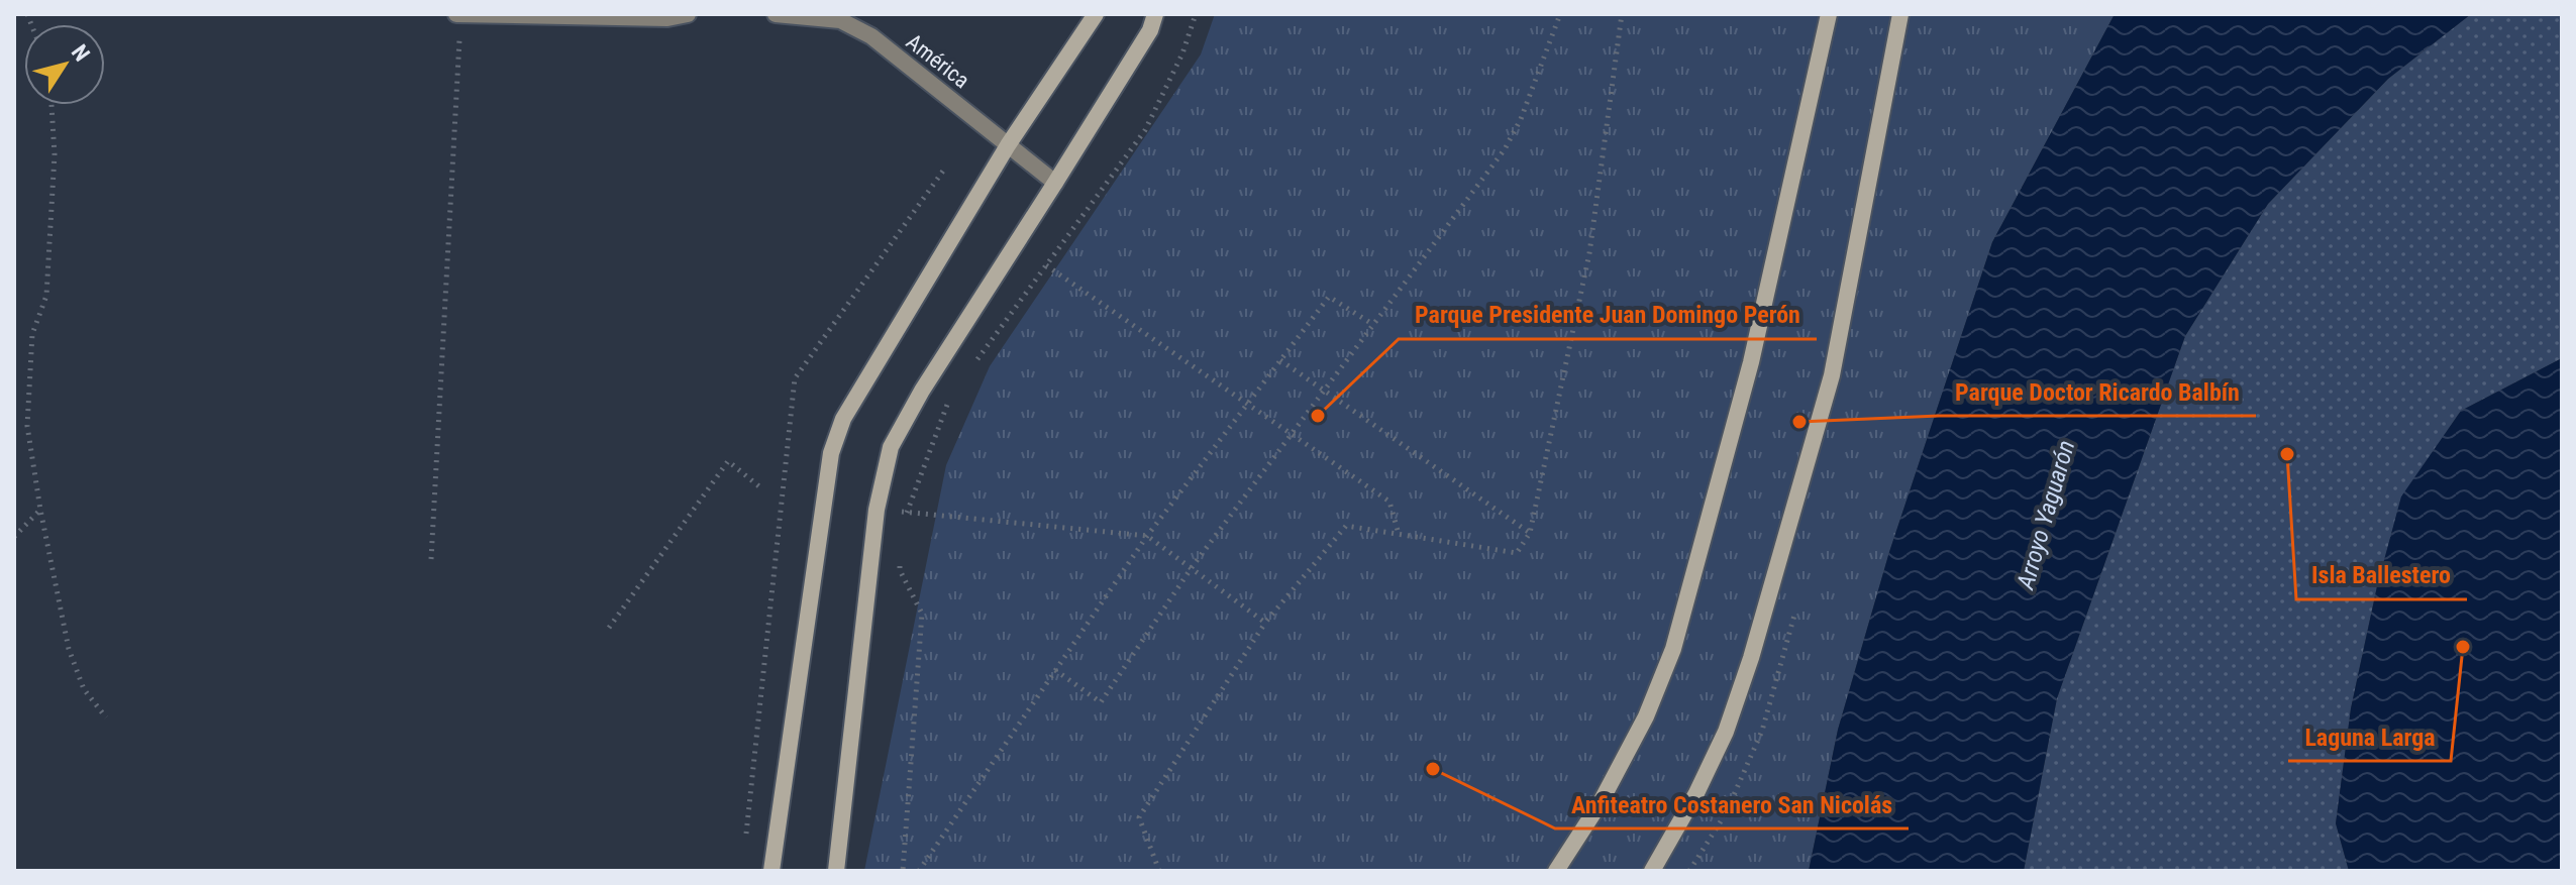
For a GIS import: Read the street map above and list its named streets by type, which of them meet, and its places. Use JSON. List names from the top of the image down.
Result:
{
  "streets": {
    "street": ["América"]
  },
  "water": ["Arroyo Yaguarón"],
  "places": [
    "Parque Presidente Juan Domingo Perón",
    "Parque Doctor Ricardo Balbín",
    "Isla Ballestero",
    "Laguna Larga",
    "Anfiteatro Costanero San Nicolás"
  ],
  "north": "top right"
}
